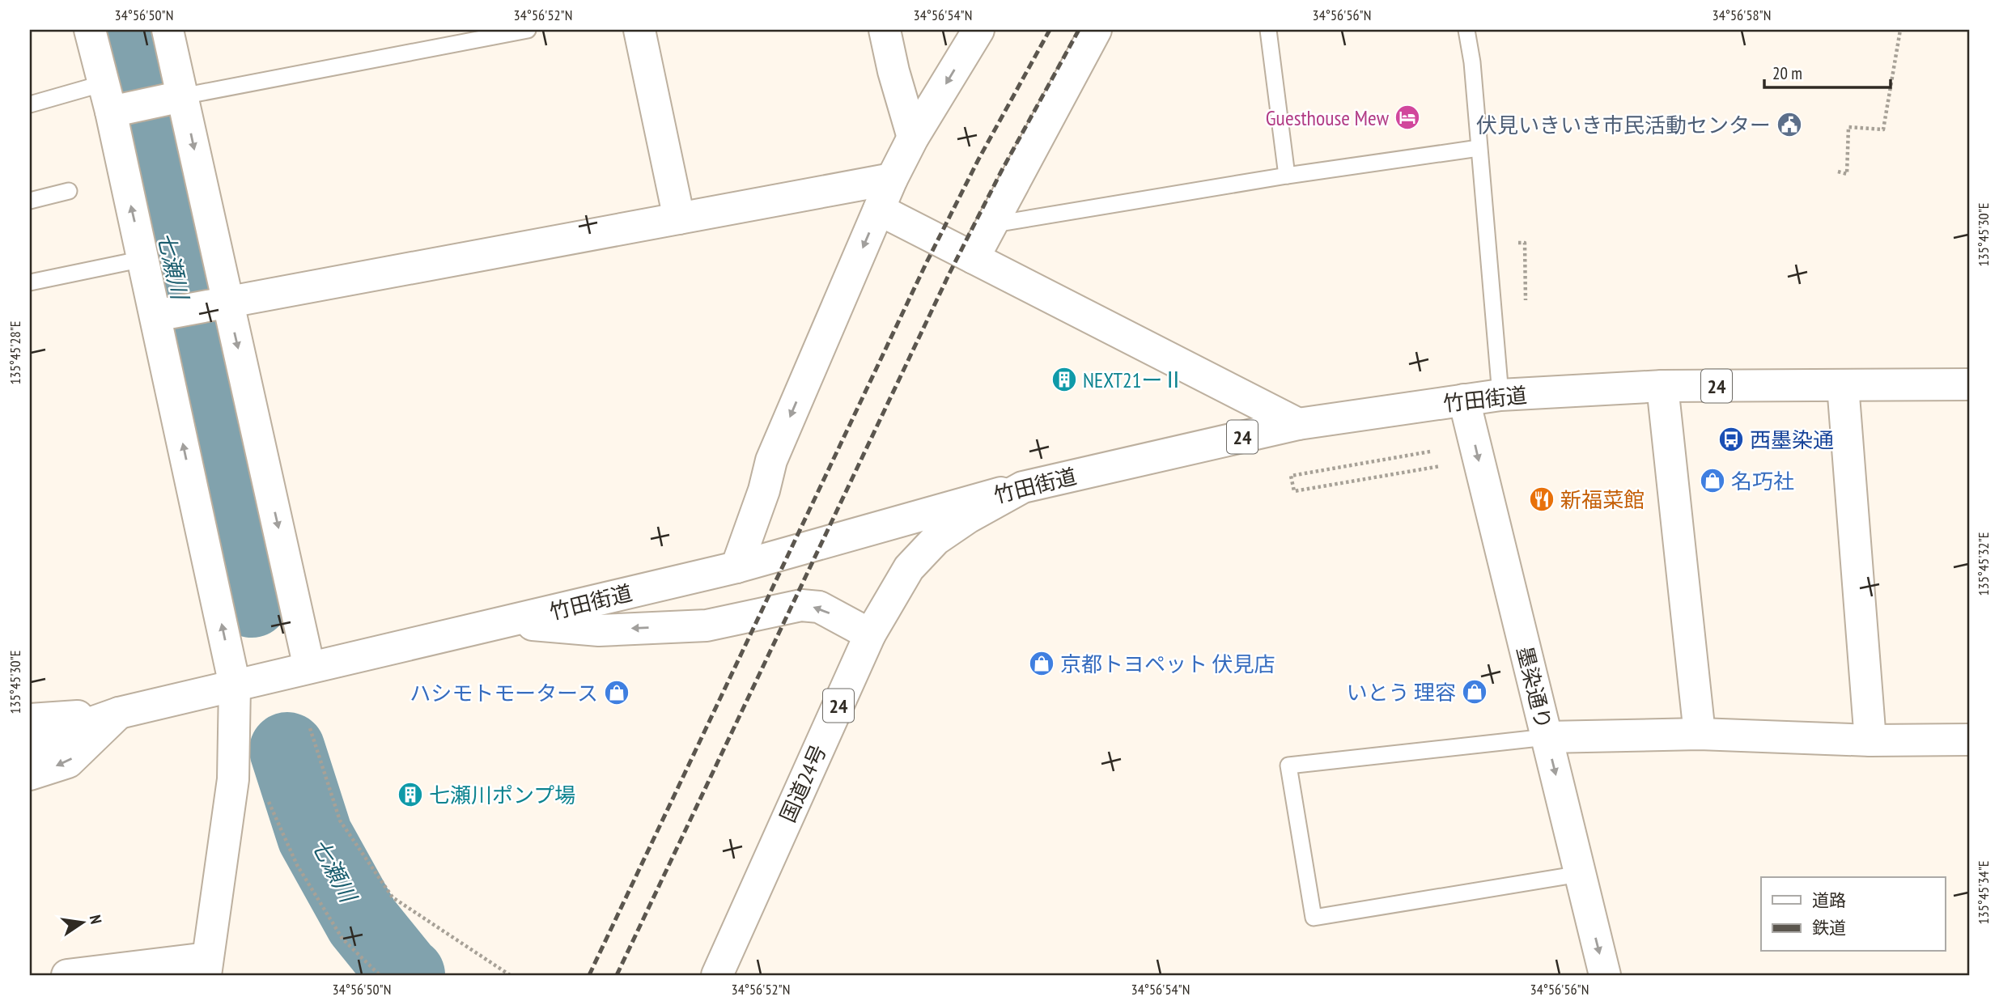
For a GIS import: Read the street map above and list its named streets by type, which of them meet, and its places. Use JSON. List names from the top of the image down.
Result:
{
  "streets": {
    "main road": [
      "24",
      "竹田街道",
      "墨染通り",
      "国道24号"
    ]
  },
  "crossings": [
    ["竹田街道", "墨染通り"],
    ["竹田街道", "国道24号"]
  ],
  "water": ["七瀬川"],
  "places": {
    "hotel": ["Guesthouse Mew"],
    "public building": ["伏見いきいき市民活動センター"],
    "building": ["NEXT21ーⅡ", "七瀬川ポンプ場"],
    "bus stop": ["西墨染通"],
    "shop": [
      "名巧社",
      "京都トヨペット 伏見店",
      "いとう 理容",
      "ハシモトモータース"
    ],
    "restaurant": ["新福菜館"]
  },
  "legend": ["道路", "鉄道"],
  "scale_bar": "20 m",
  "north": "right",
  "coordinates": [
    "34°56'50\"N",
    "34°56'52\"N",
    "34°56'54\"N",
    "34°56'56\"N",
    "34°56'58\"N",
    "135°45'30\"E",
    "135°45'28\"E",
    "135°45'32\"E",
    "135°45'34\"E"
  ]
}
